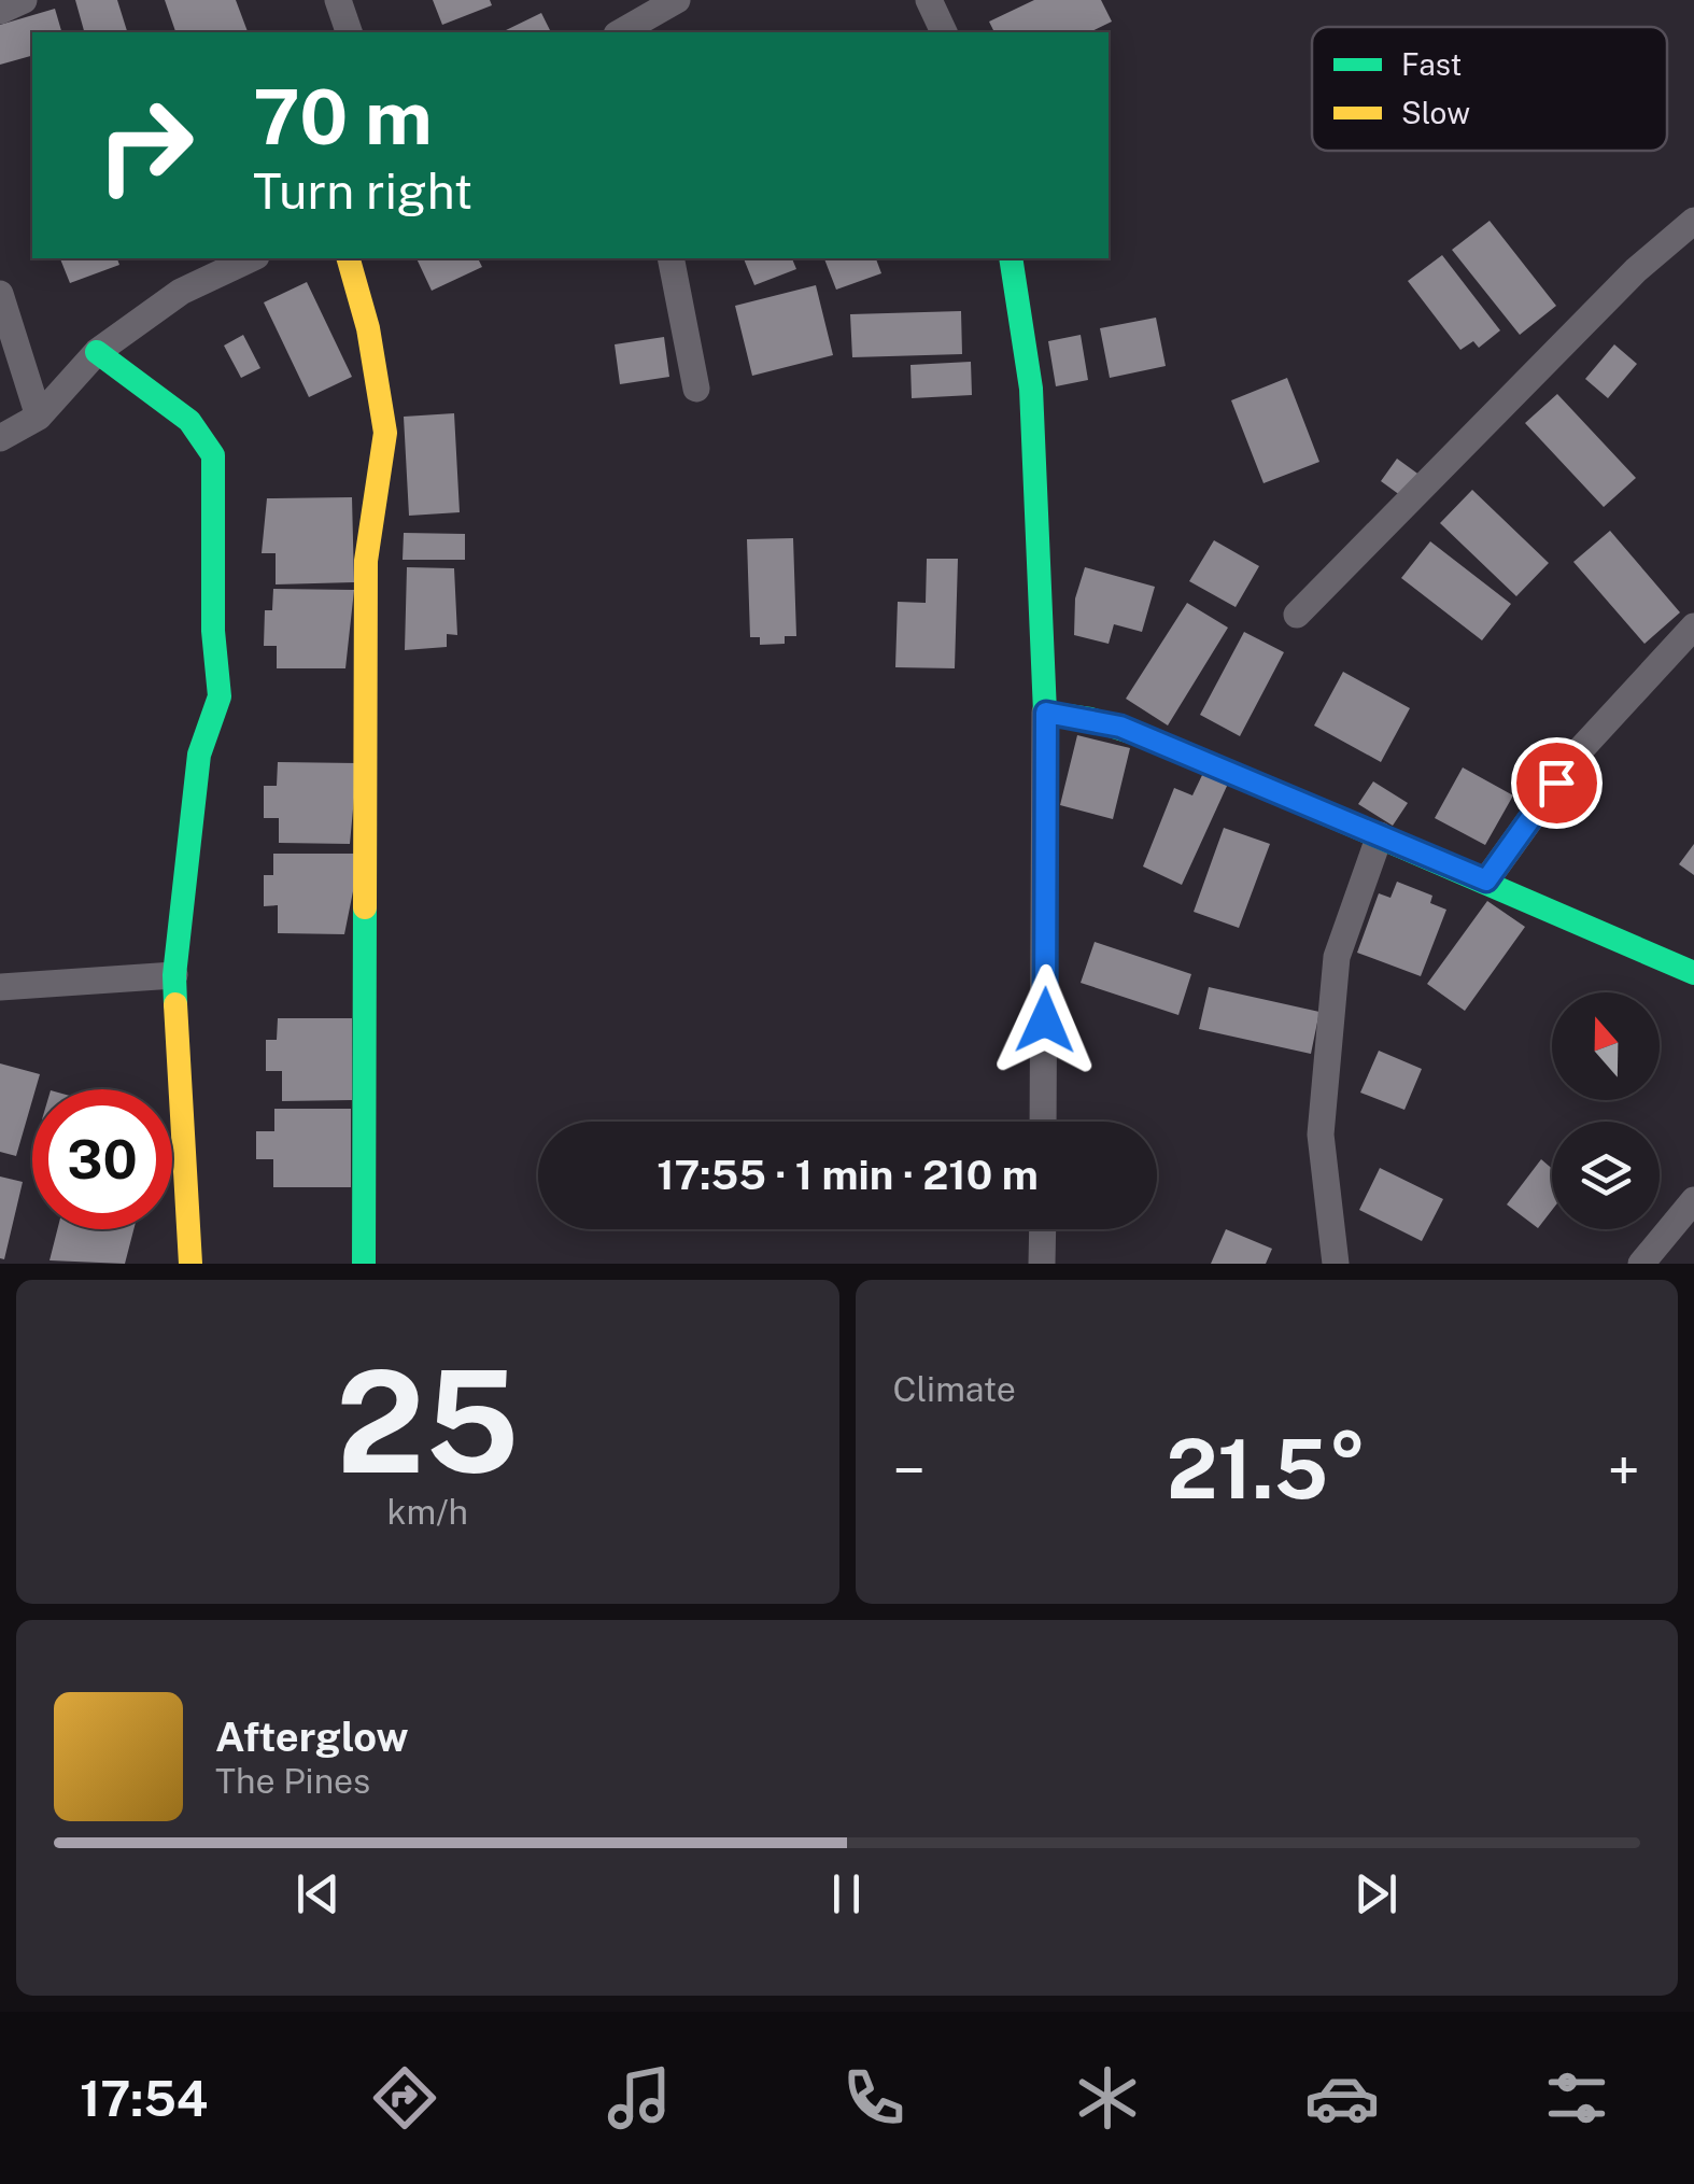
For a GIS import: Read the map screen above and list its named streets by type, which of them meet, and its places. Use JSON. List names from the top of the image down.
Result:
{
  "legend": ["Fast", "Slow"],
  "north": "top",
  "page": {
    "turn": ["70 m", "Turn right"],
    "limit": "30",
    "trip": "17:55 · 1 min · 210 m",
    "tile": [
      ["25", "km/h"],
      "Climate"
    ],
    "heat": ["−", "21.5°", "+"],
    "song": ["Afterglow", "The Pines"],
    "tabs": "17:54"
  }
}
